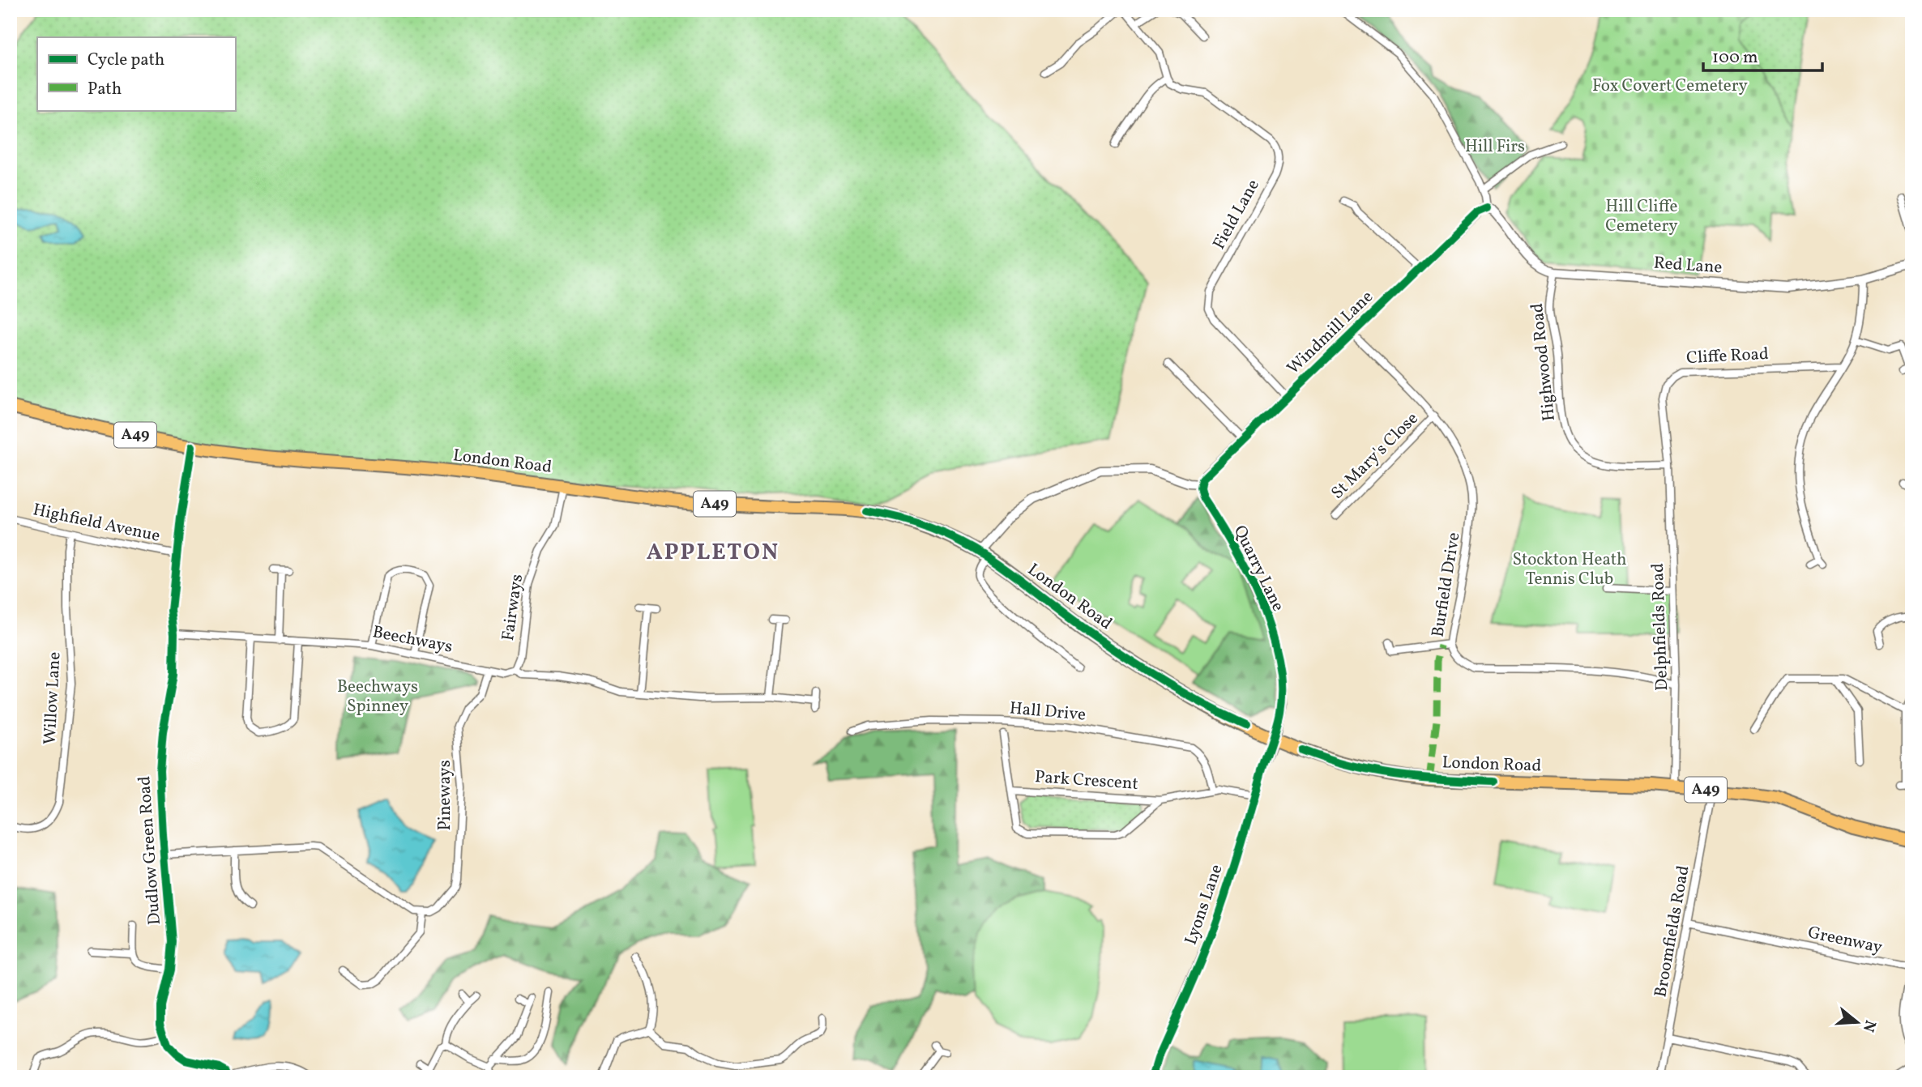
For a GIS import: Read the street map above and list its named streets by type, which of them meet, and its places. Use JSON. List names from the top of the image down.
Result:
{
  "streets": {
    "highway": ["A49", "London Road"],
    "street": [
      "Field Lane",
      "Red Lane",
      "Windmill Lane",
      "Cliffe Road",
      "Highwood Road",
      "St Mary's Close",
      "Highfield Avenue",
      "Quarry Lane",
      "Burfield Drive",
      "Fairways",
      "Delphfields Road",
      "Beechways",
      "Willow Lane",
      "Hall Drive",
      "Park Crescent",
      "Pineways",
      "Dudlow Green Road",
      "Lyons Lane",
      "Broomfields Road",
      "Greenway"
    ]
  },
  "crossings": [
    ["Field Lane", "Windmill Lane"],
    ["Red Lane", "Windmill Lane"],
    ["Red Lane", "Highwood Road"],
    ["Windmill Lane", "Quarry Lane"],
    ["Windmill Lane", "Burfield Drive"],
    ["Cliffe Road", "Highwood Road"],
    ["Cliffe Road", "Delphfields Road"],
    ["Highwood Road", "Delphfields Road"],
    ["St Mary's Close", "Burfield Drive"],
    ["London Road", "Quarry Lane"],
    ["London Road", "Fairways"],
    ["London Road", "Delphfields Road"],
    ["London Road", "Dudlow Green Road"],
    ["London Road", "Lyons Lane"],
    ["London Road", "Broomfields Road"],
    ["Highfield Avenue", "Willow Lane"],
    ["Highfield Avenue", "Dudlow Green Road"],
    ["Quarry Lane", "Lyons Lane"],
    ["Burfield Drive", "Delphfields Road"],
    ["Fairways", "Beechways"],
    ["Beechways", "Pineways"],
    ["Beechways", "Dudlow Green Road"],
    ["Hall Drive", "Park Crescent"],
    ["Park Crescent", "Lyons Lane"],
    ["Broomfields Road", "Greenway"]
  ],
  "districts": ["APPLETON"],
  "parks": [
    "Fox Covert Cemetery",
    "Hill Firs",
    "Hill Cliffe Cemetery",
    "Stockton Heath Tennis Club",
    "Beechways Spinney"
  ],
  "legend": ["Cycle path", "Path"],
  "scale_bar": "100 m",
  "north": "right"
}
